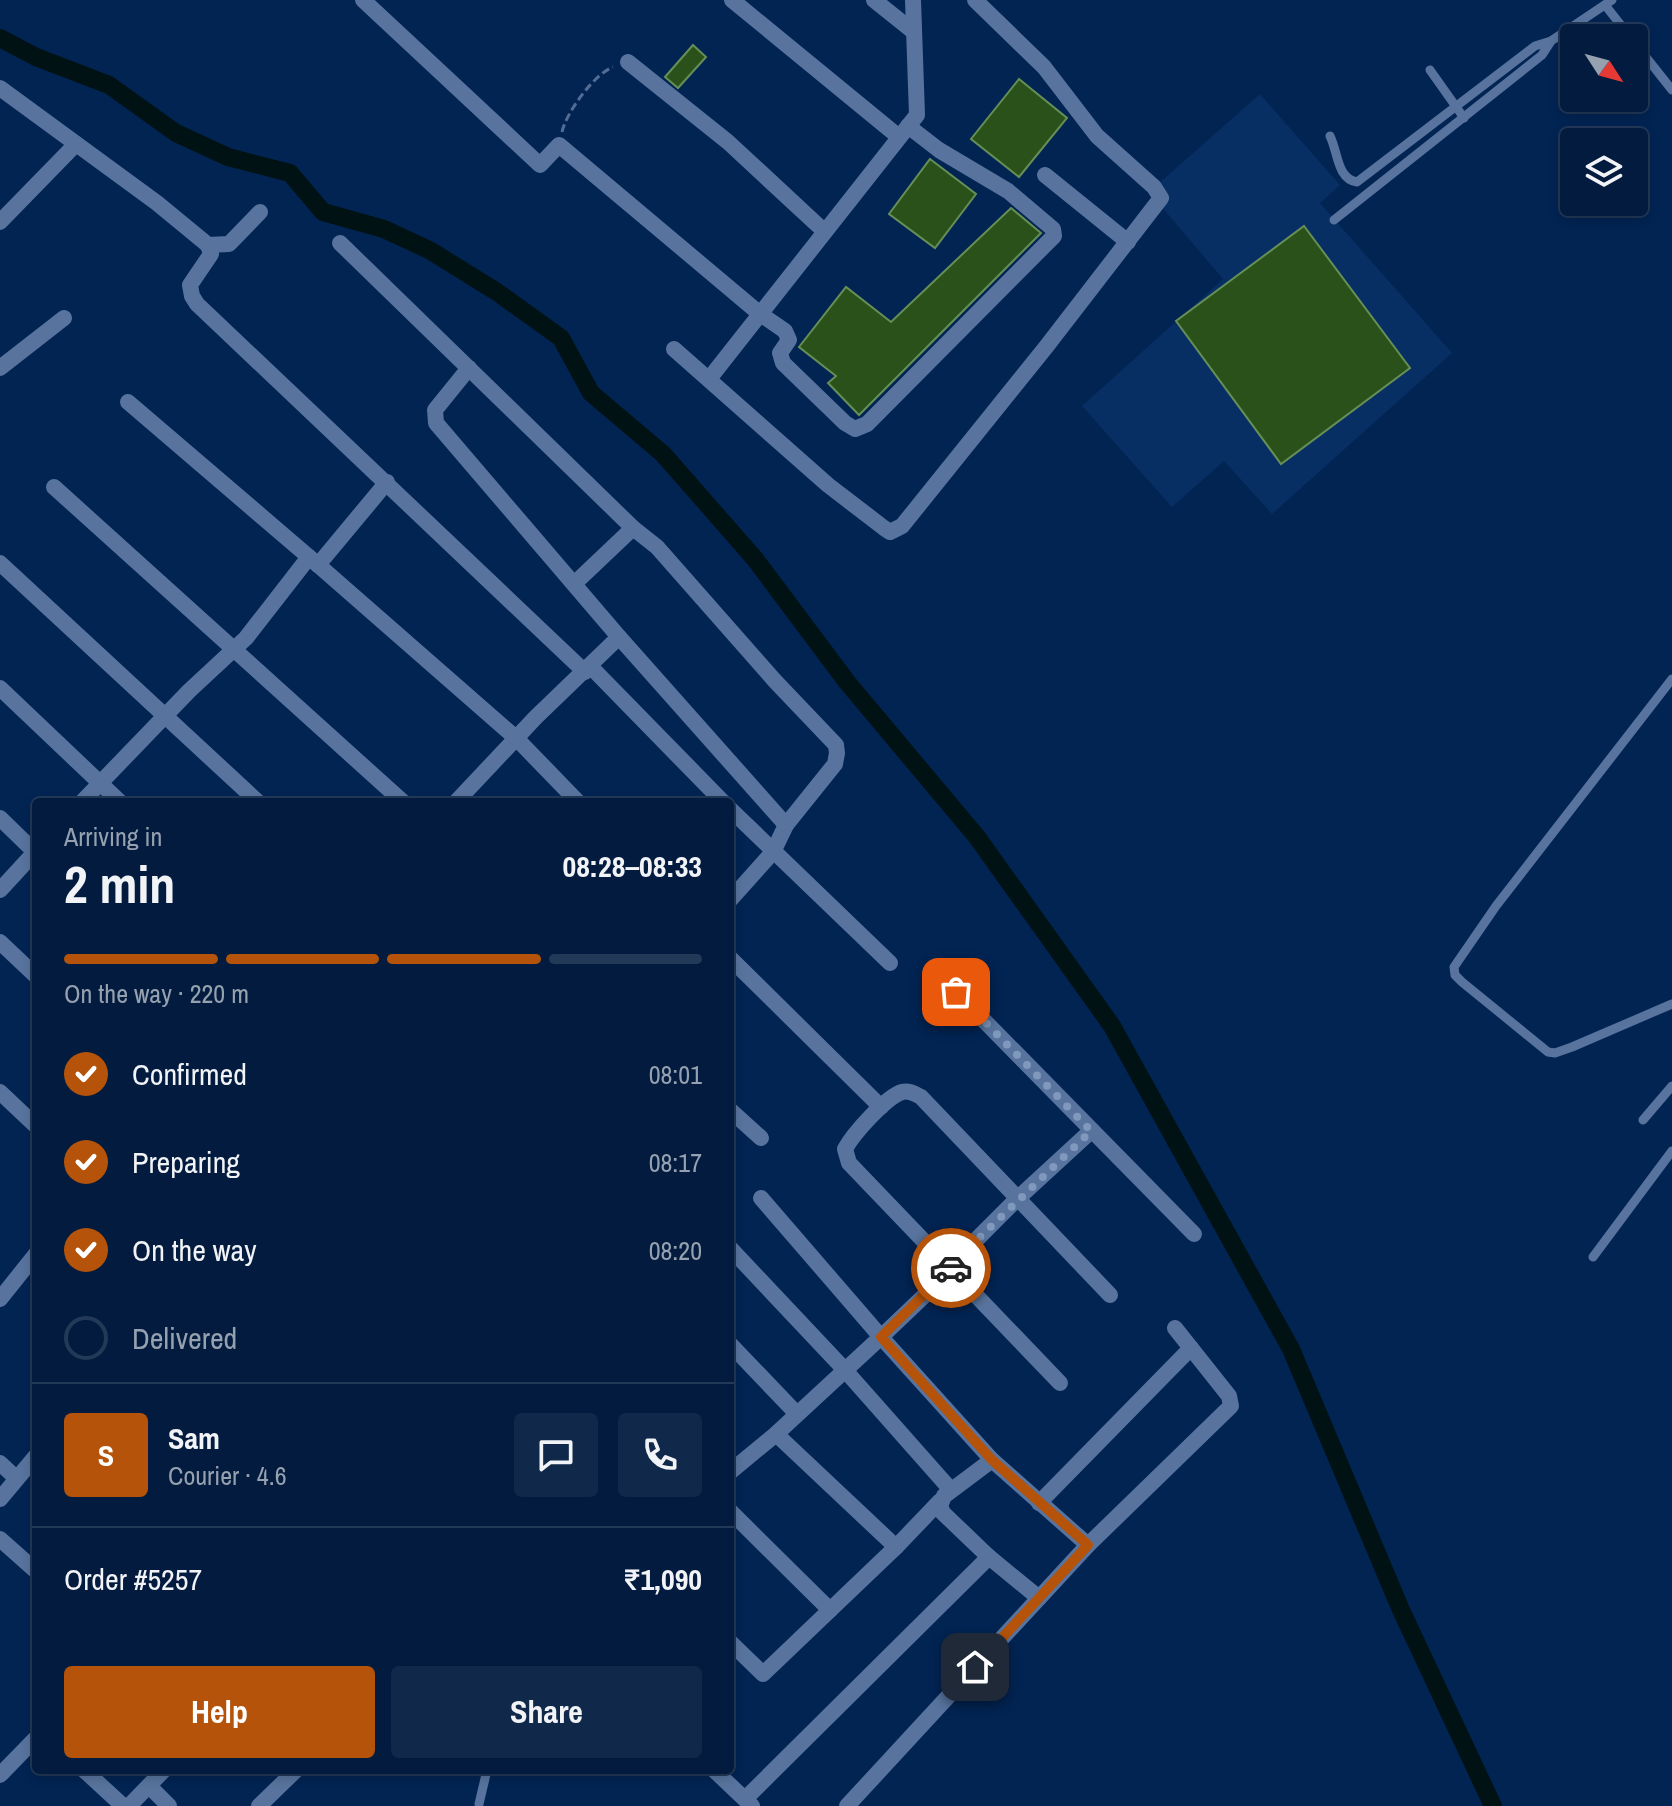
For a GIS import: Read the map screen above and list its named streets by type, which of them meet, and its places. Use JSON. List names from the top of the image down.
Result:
{
  "north": "bottom right",
  "page": {
    "heading": ["2 min", "Arriving in", "08:28–08:33"],
    "panel": [
      "Sam",
      "Courier · 4.6",
      "Order #5257",
      "₹1,090"
    ],
    "bar": "On the way · 220 m",
    "list": [
      ["Confirmed", "08:01"],
      ["Preparing", "08:17"],
      ["On the way", "08:20"],
      "Delivered"
    ],
    "round": "S",
    "buttons": ["Help", "Share"]
  }
}
